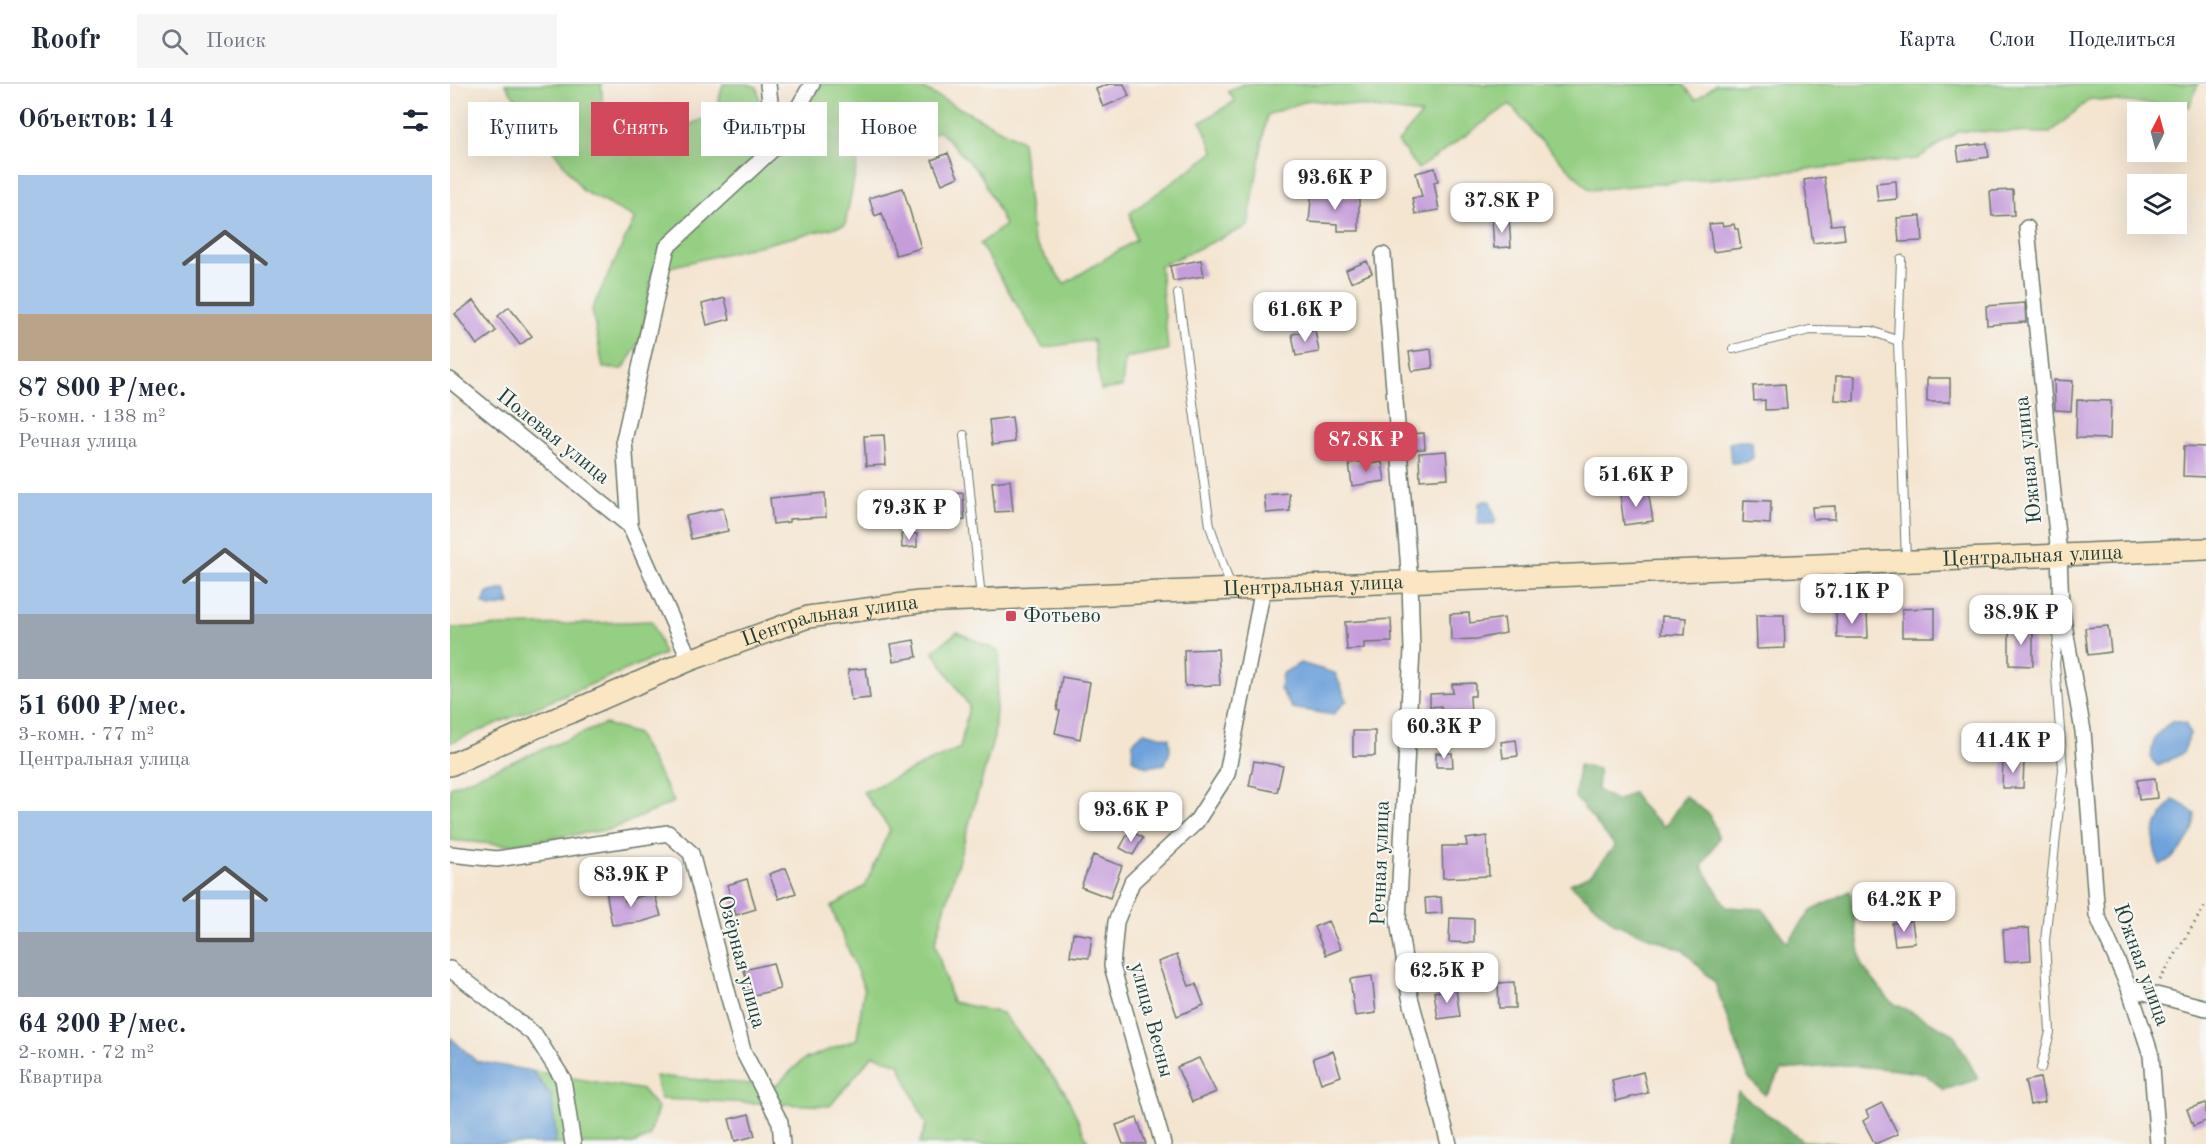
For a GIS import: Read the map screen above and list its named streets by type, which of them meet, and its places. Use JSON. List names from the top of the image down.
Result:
{
  "streets": {
    "main road": ["Центральная улица"],
    "street": [
      "Полевая улица",
      "Южная улица",
      "Речная улица",
      "Озёрная улица",
      "улица Весны"
    ]
  },
  "crossings": [
    ["Южная улица", "Центральная улица"],
    ["Центральная улица", "Речная улица"],
    ["Центральная улица", "улица Весны"]
  ],
  "places": {
    "transit": ["Фотьево"]
  },
  "north": "top",
  "page": {
    "header": "Roofr",
    "search": "Поиск",
    "nav": ["Карта", "Слои", "Поделиться"],
    "heading": "Объектов: 14",
    "chip": [
      "Купить",
      "Снять",
      "Фильтры",
      "Новое"
    ],
    "list": [
      {
        "name": "87 800 ₽/мес.",
        "note": "5-комн. · 138 m² · Речная улица"
      },
      {
        "name": "51 600 ₽/мес.",
        "note": "3-комн. · 77 m² · Центральная улица"
      },
      {
        "name": "64 200 ₽/мес.",
        "note": "2-комн. · 72 m² · Квартира"
      }
    ],
    "price": [
      "93.6K ₽",
      "37.8K ₽",
      "61.6K ₽",
      "87.8K ₽",
      "51.6K ₽",
      "79.3K ₽",
      "57.1K ₽",
      "38.9K ₽",
      "60.3K ₽",
      "41.4K ₽",
      "93.6K ₽",
      "83.9K ₽",
      "64.2K ₽",
      "62.5K ₽"
    ]
  }
}
